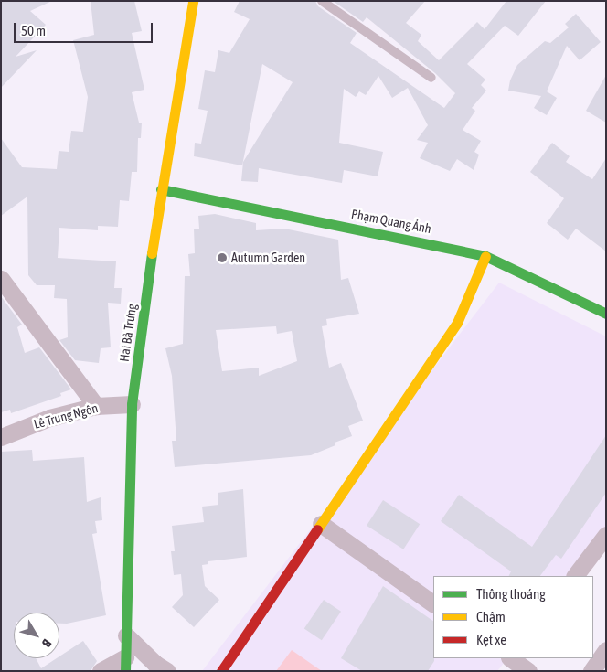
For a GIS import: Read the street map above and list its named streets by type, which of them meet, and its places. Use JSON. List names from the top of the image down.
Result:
{
  "streets": {
    "street": ["Phạm Quang Ảnh", "Hai Bà Trưng", "Lê Trung Ngôn"]
  },
  "crossings": [
    ["Phạm Quang Ảnh", "Hai Bà Trưng"],
    ["Hai Bà Trưng", "Lê Trung Ngôn"]
  ],
  "places": ["Autumn Garden"],
  "legend": ["Thông thoáng", "Chậm", "Kẹt xe"],
  "scale_bar": "50 m",
  "north": "bottom right"
}
